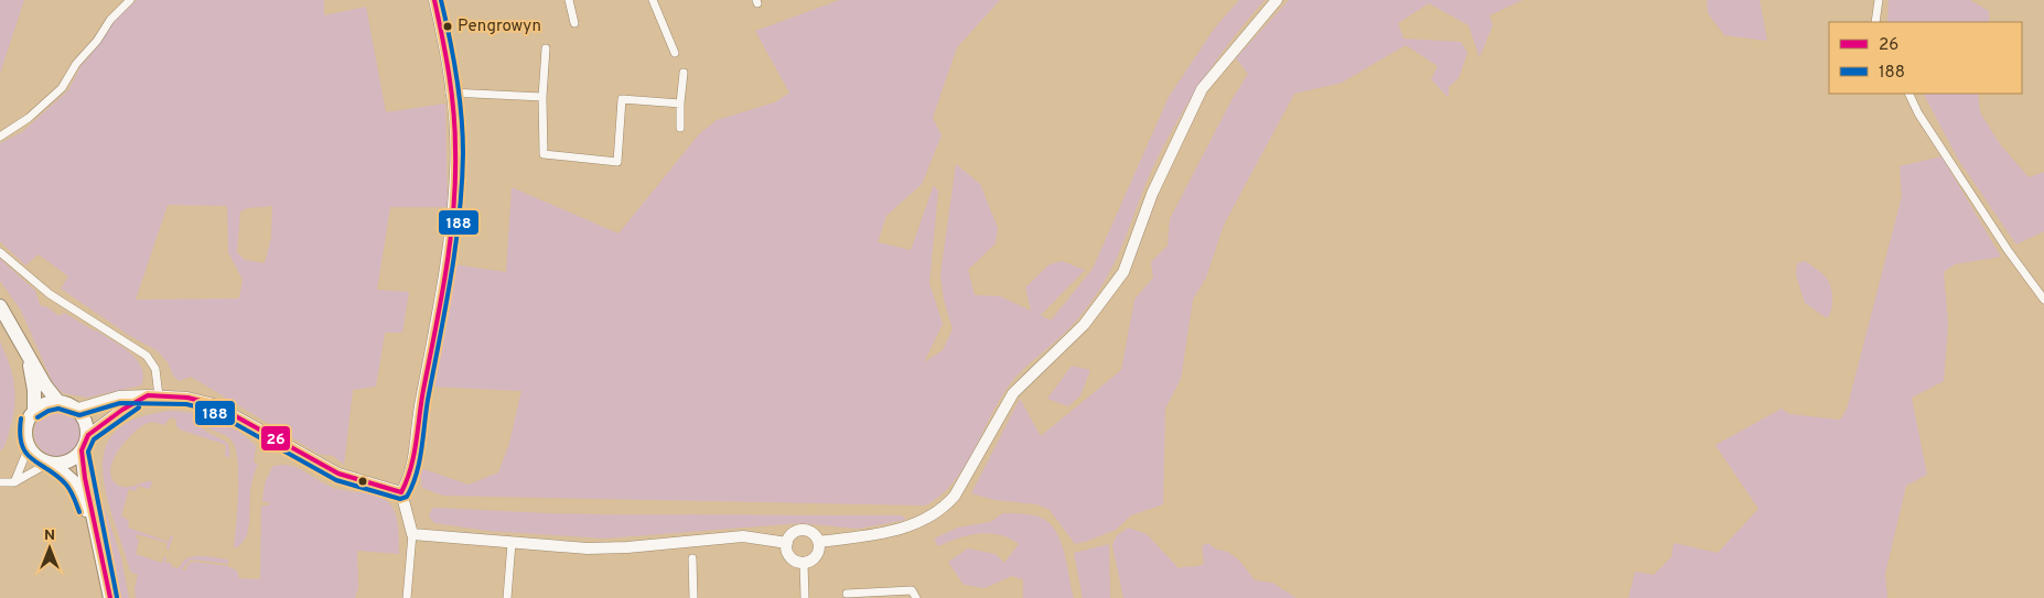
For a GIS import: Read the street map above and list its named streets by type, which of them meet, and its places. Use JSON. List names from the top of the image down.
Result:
{
  "places": ["Pengrowyn"],
  "lines": ["transit line 26", "transit line 188"],
  "legend": ["26", "188"],
  "north": "top"
}
